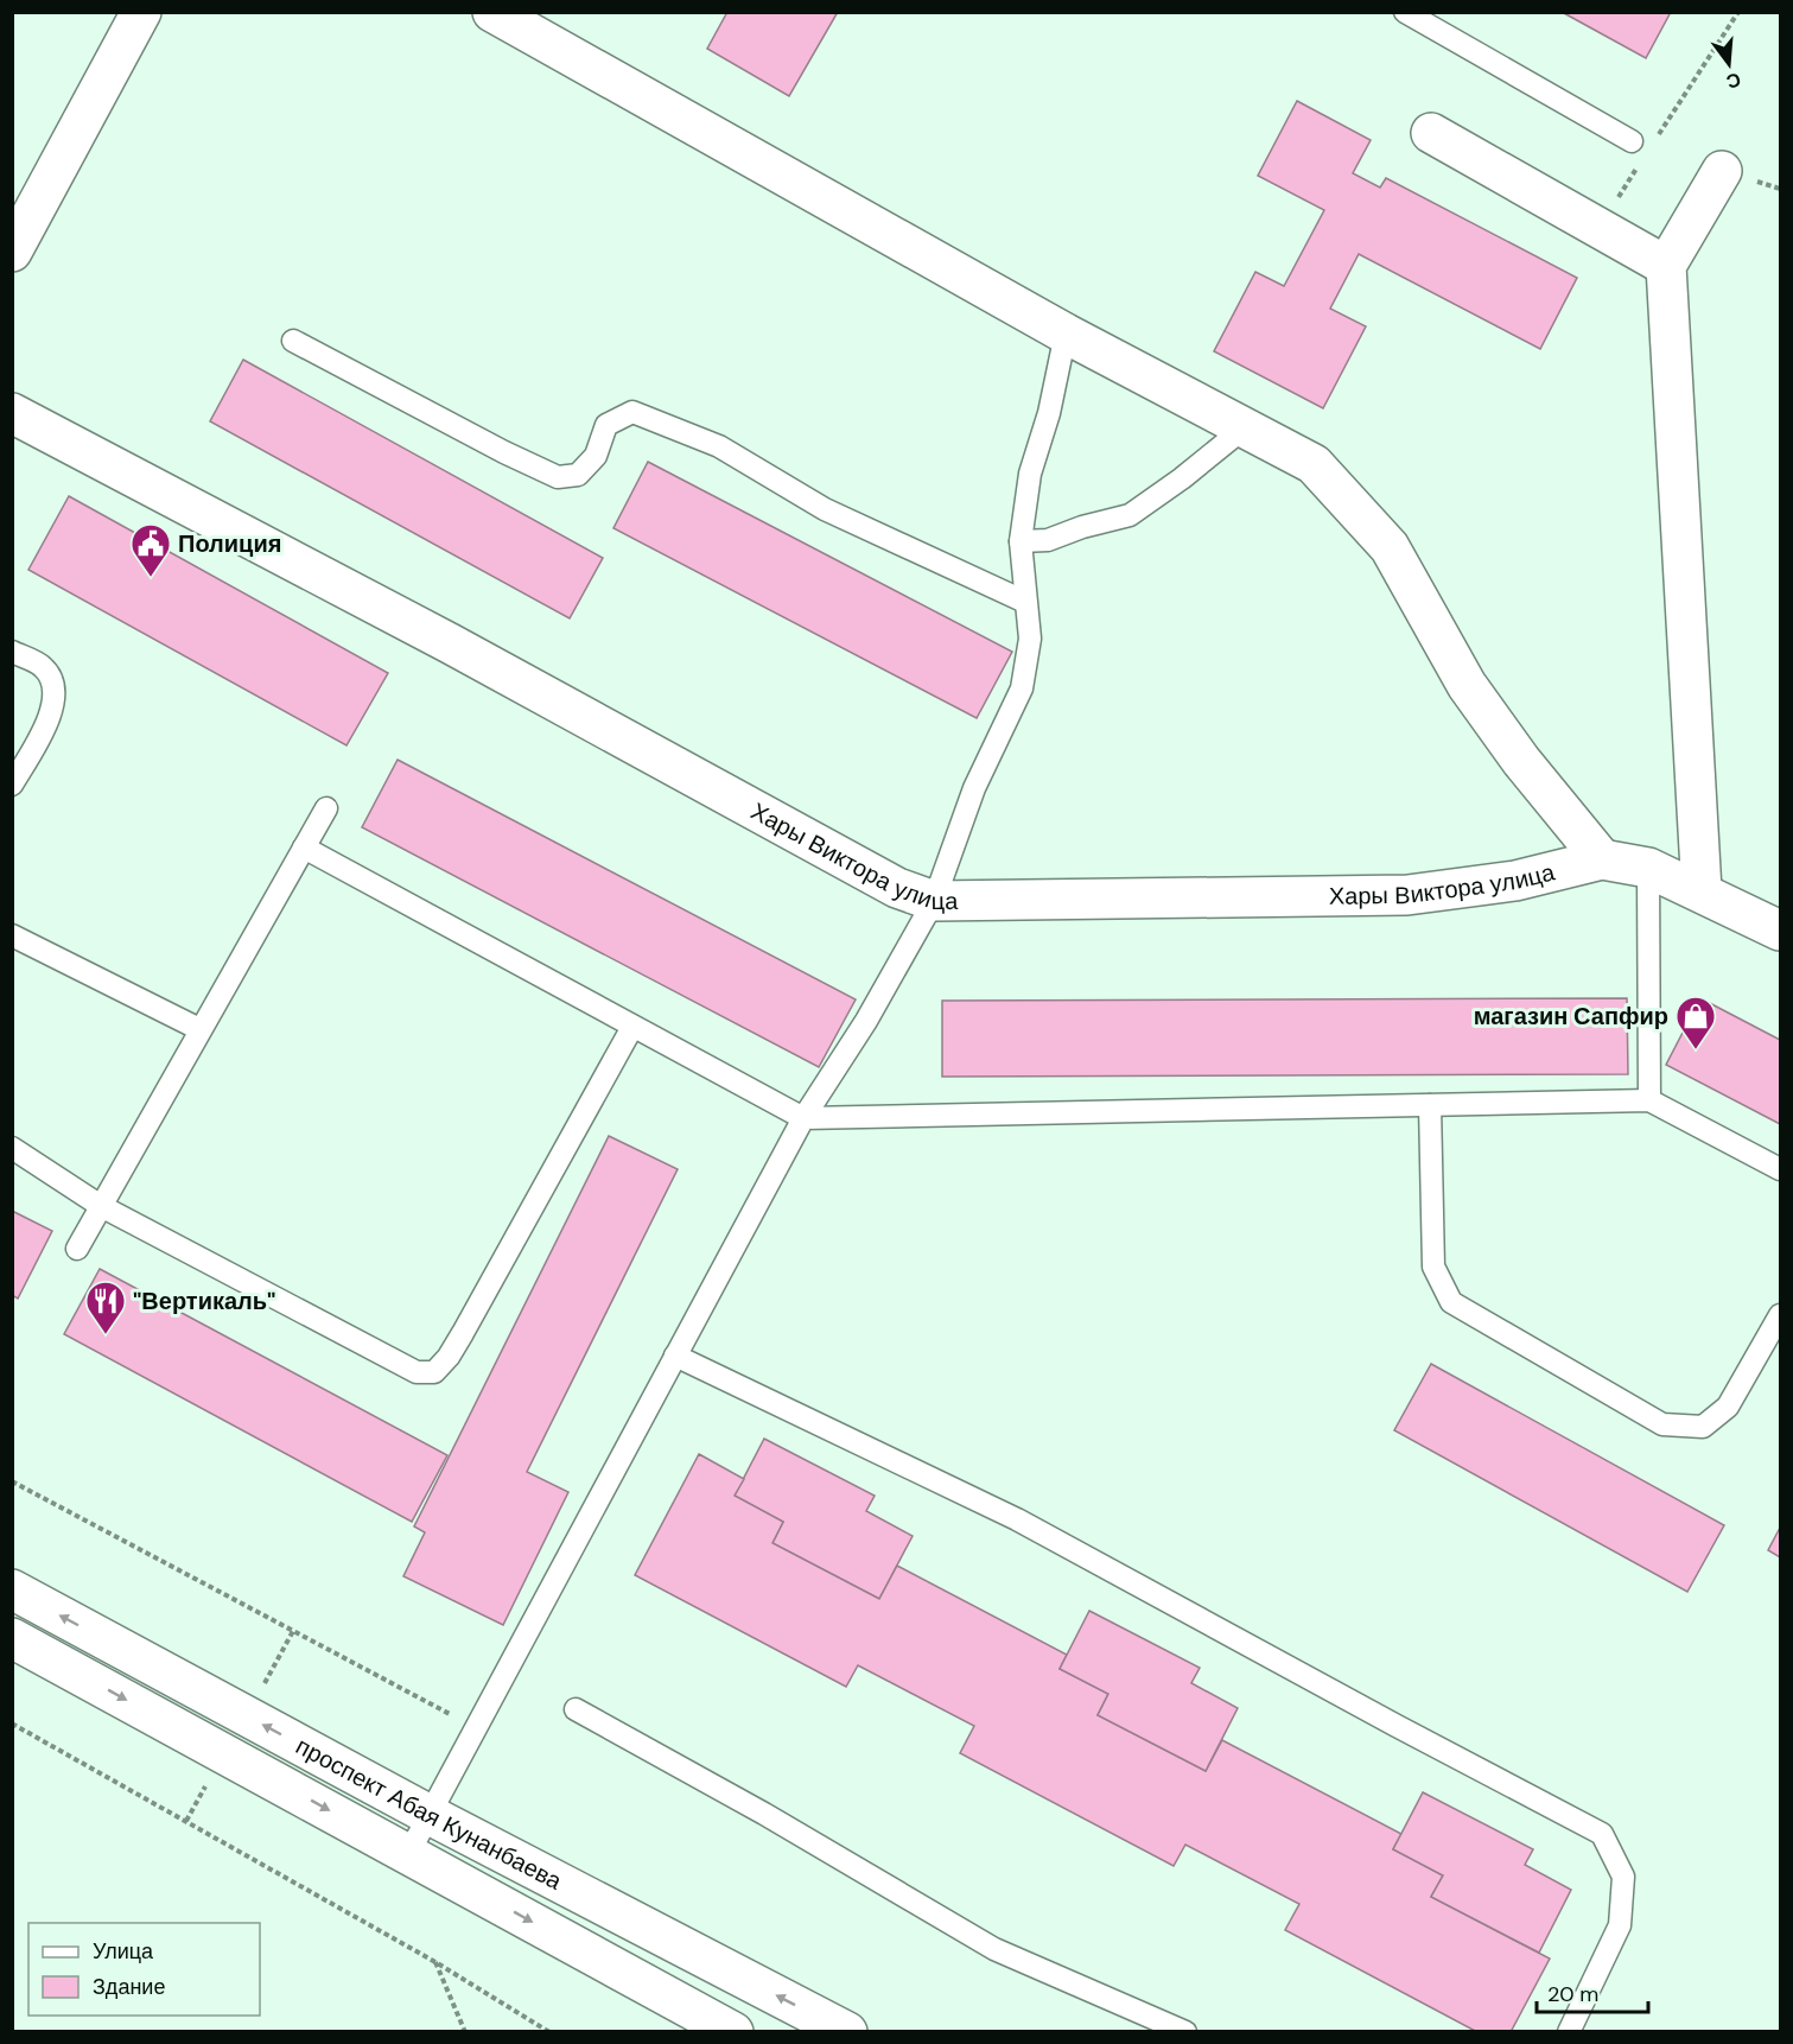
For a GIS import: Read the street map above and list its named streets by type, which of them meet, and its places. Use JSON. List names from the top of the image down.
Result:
{
  "streets": {
    "street": ["Хары Виктора улица", "проспект Абая Кунанбаева"]
  },
  "places": {
    "public building": ["Полиция"],
    "shop": ["магазин Сапфир"],
    "restaurant": ["\"Вертикаль\""]
  },
  "legend": ["Улица", "Здание"],
  "scale_bar": "20 m",
  "north": "bottom"
}
